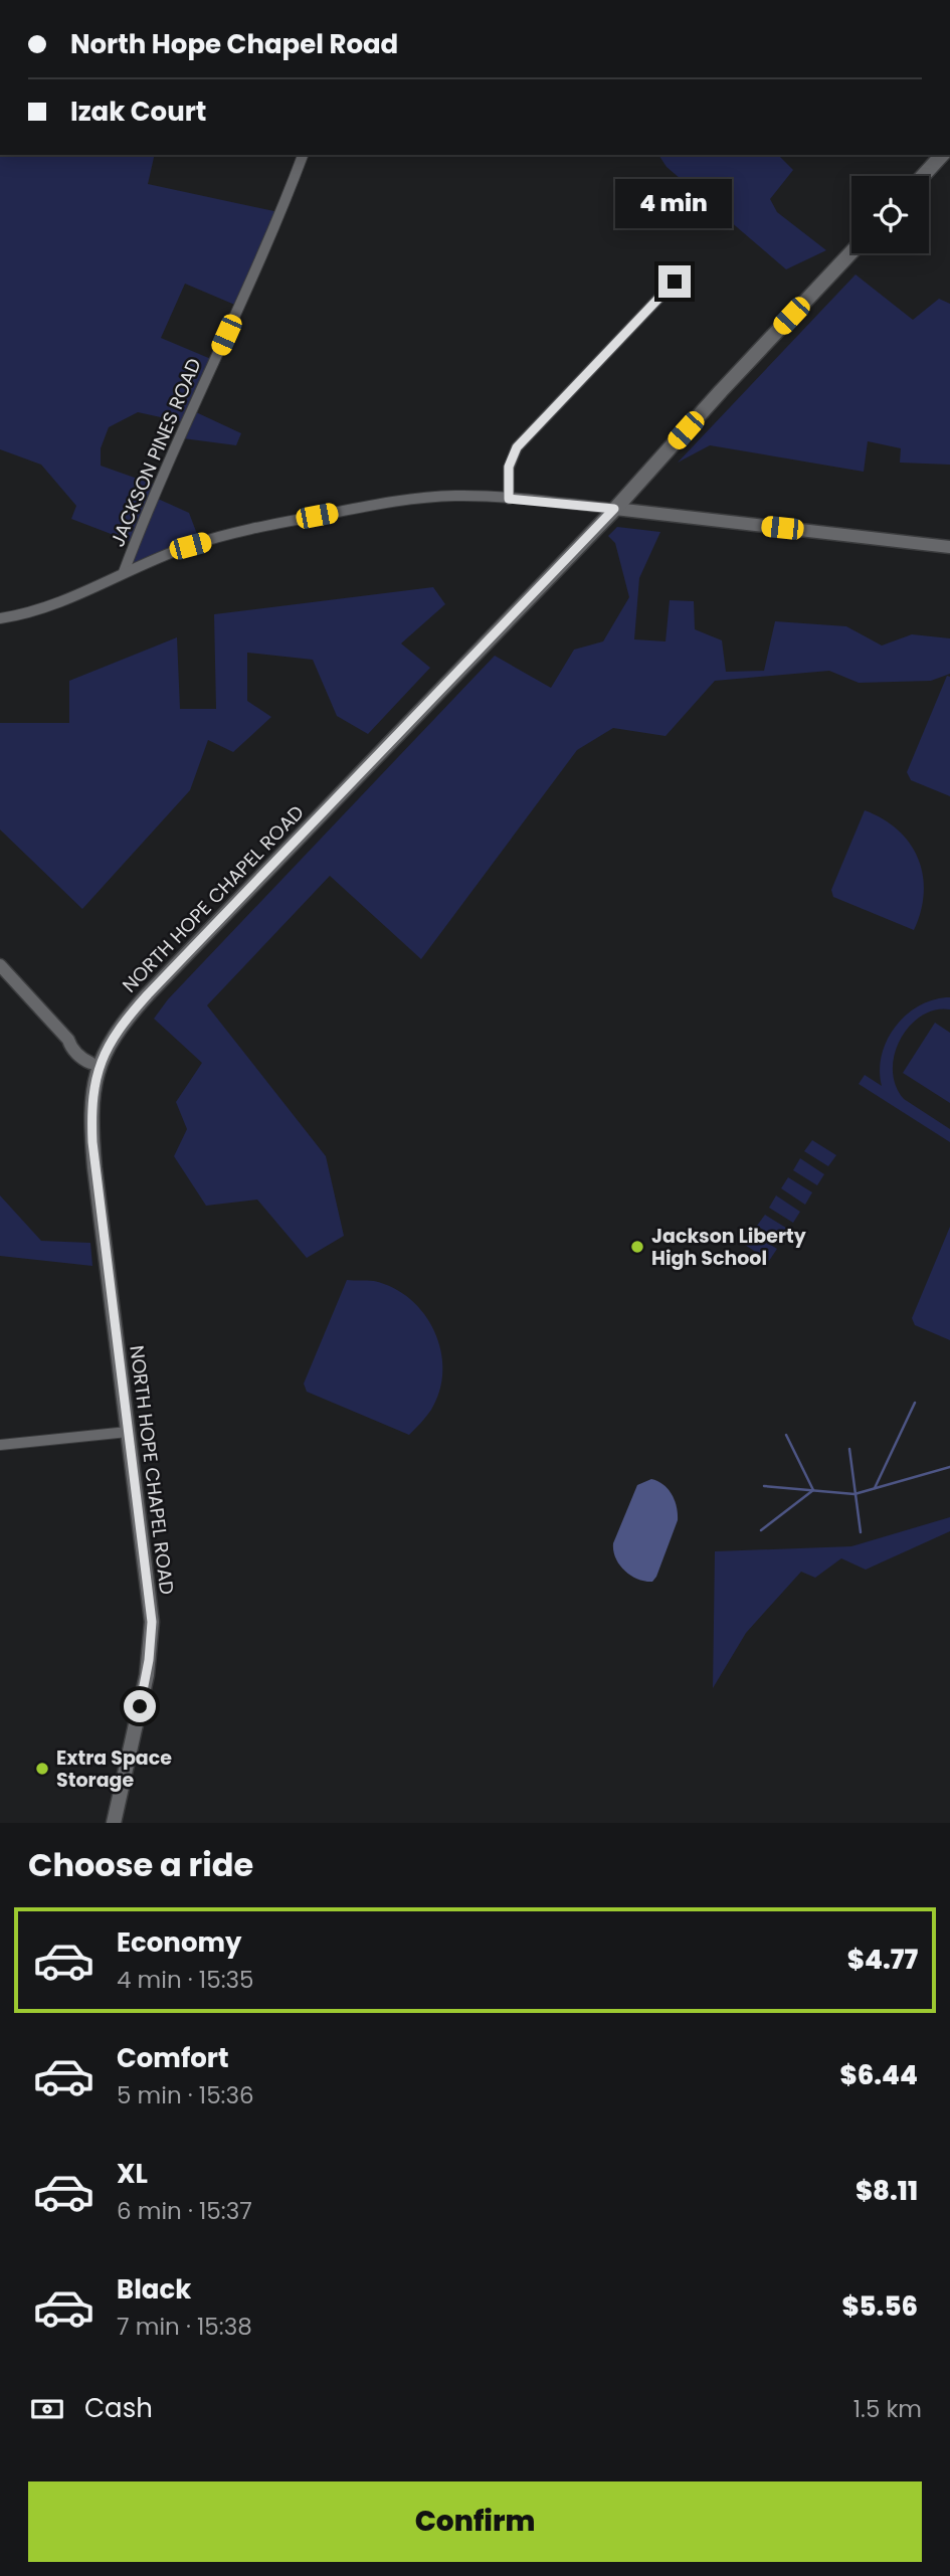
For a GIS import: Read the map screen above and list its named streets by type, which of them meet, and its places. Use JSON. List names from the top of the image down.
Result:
{
  "streets": {
    "main road": ["NORTH HOPE CHAPEL ROAD"],
    "street": ["JACKSON PINES ROAD"]
  },
  "places": ["Jackson Liberty High School", "Extra Space Storage"],
  "page": {
    "banner": ["North Hope Chapel Road", "Izak Court"],
    "bubble": "4 min",
    "heading": "Choose a ride",
    "list": [
      {
        "name": "Economy",
        "note": "4 min · 15:35",
        "value": "$4.77"
      },
      {
        "name": "Comfort",
        "note": "5 min · 15:36",
        "value": "$6.44"
      },
      {
        "name": "XL",
        "note": "6 min · 15:37",
        "value": "$8.11"
      },
      {
        "name": "Black",
        "note": "7 min · 15:38",
        "value": "$5.56"
      }
    ],
    "pay": ["Cash", "1.5 km"],
    "buttons": "Confirm"
  }
}
